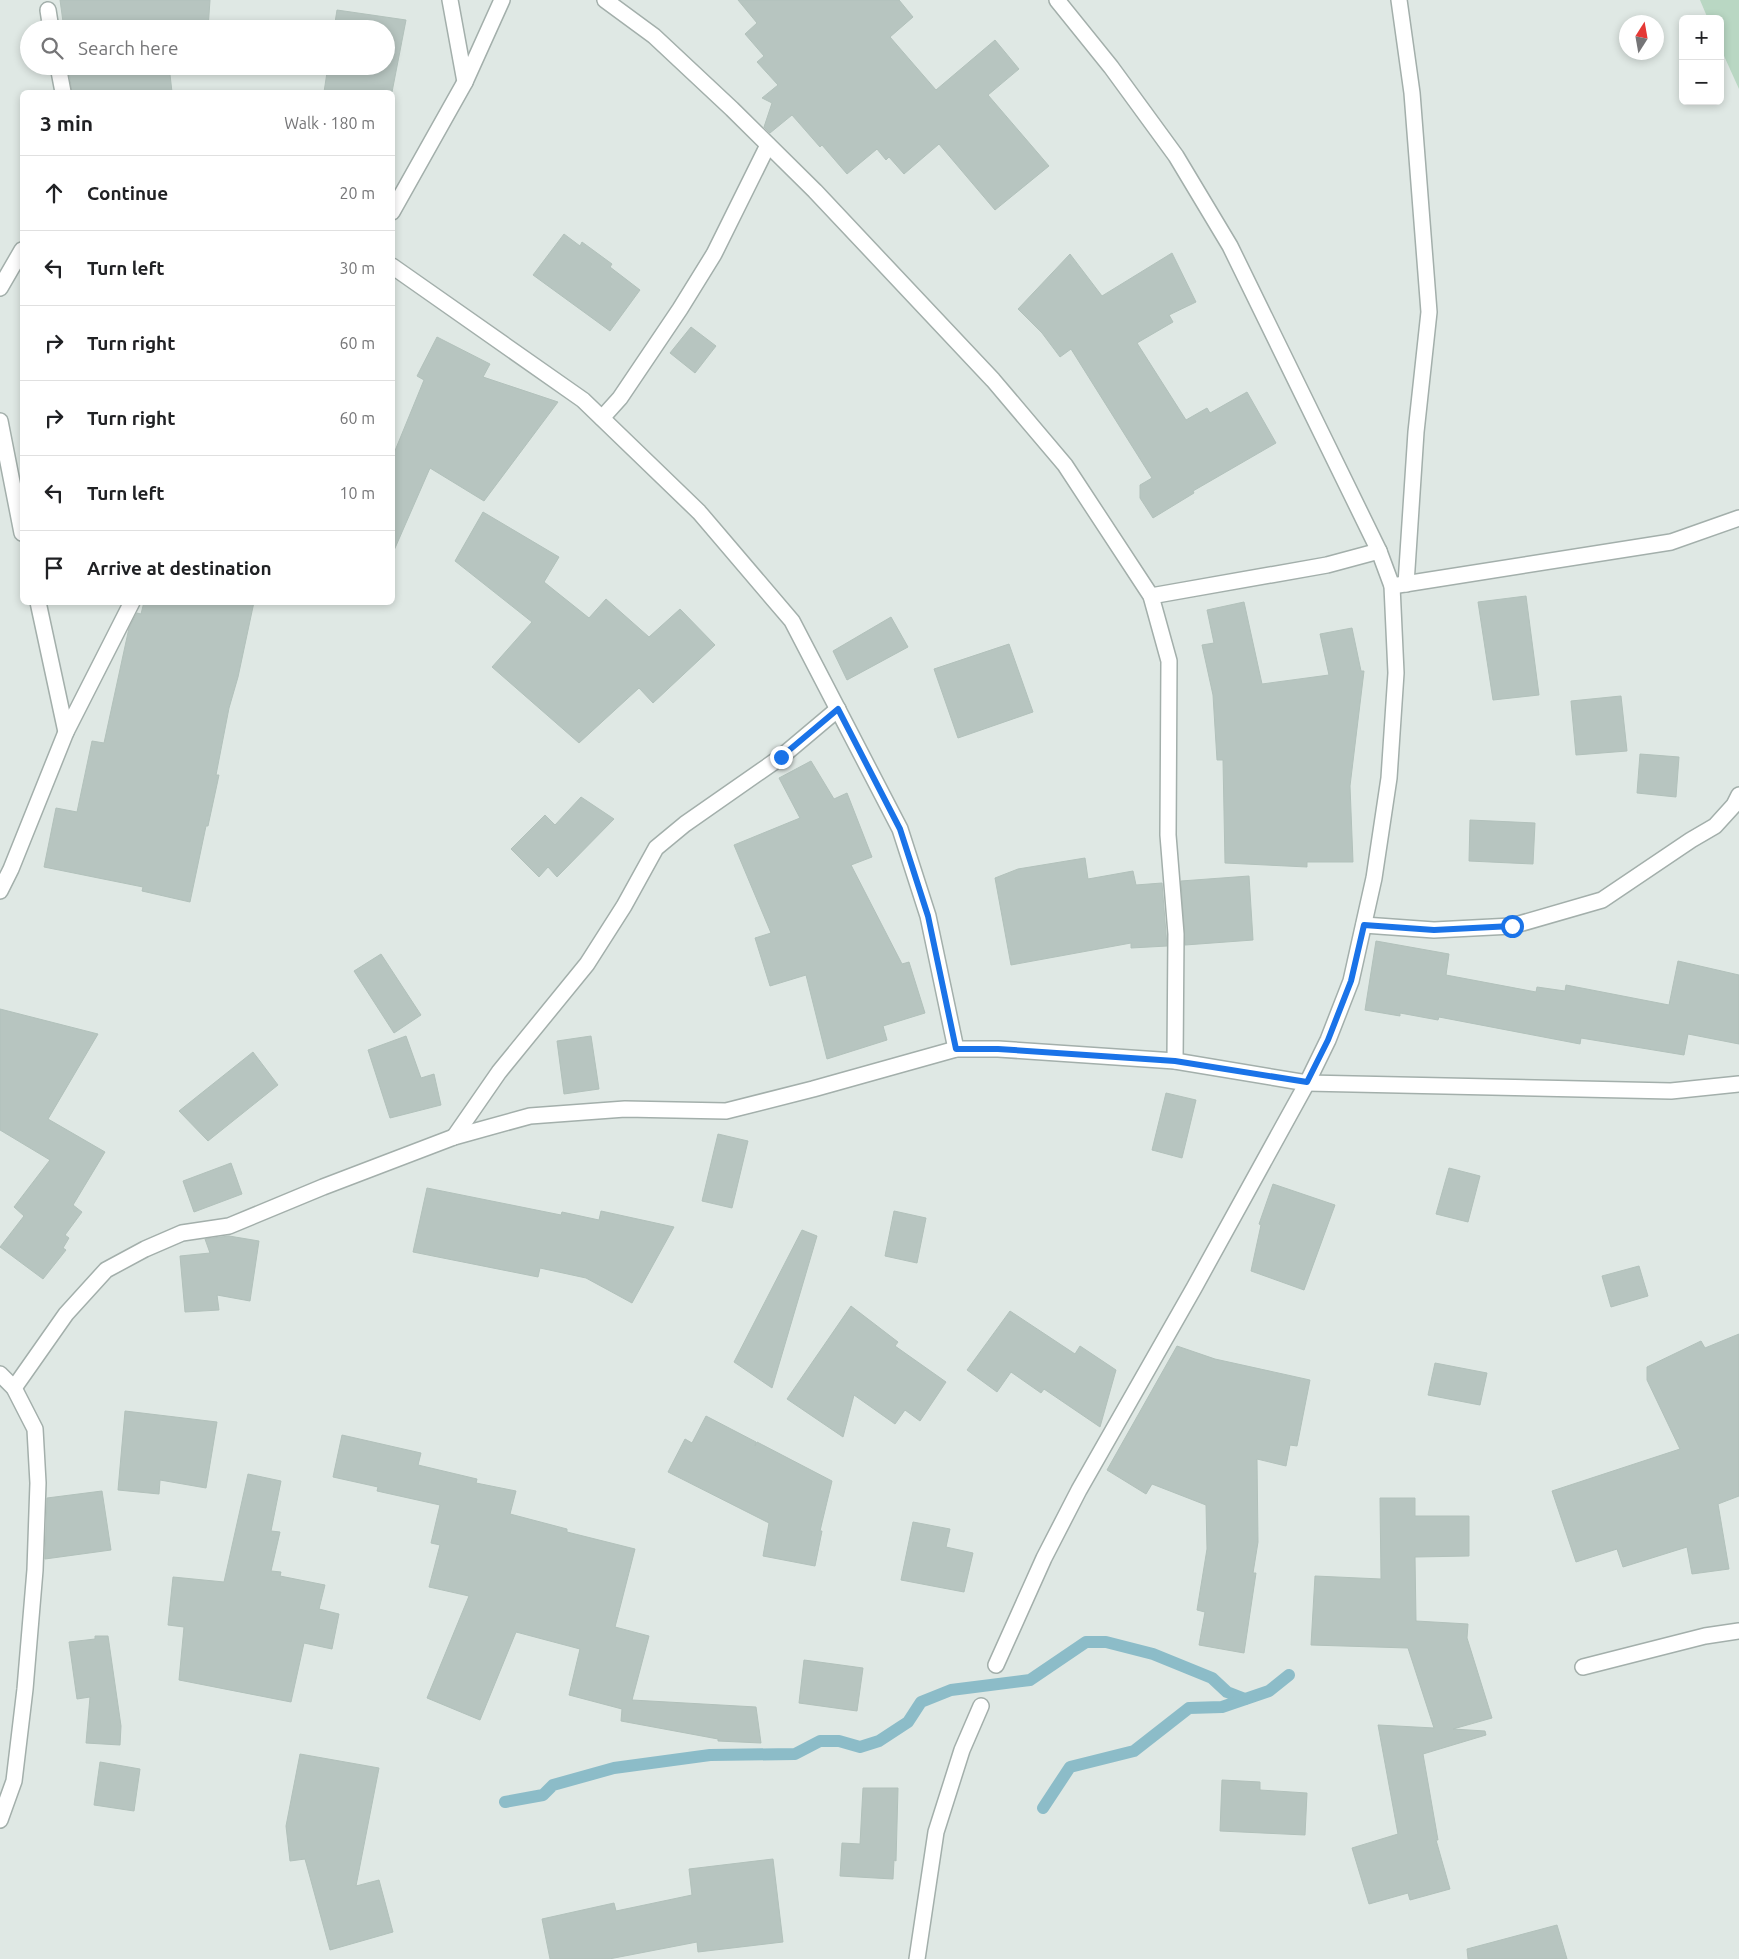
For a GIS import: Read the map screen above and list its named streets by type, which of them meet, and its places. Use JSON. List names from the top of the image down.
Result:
{
  "north": "top",
  "page": {
    "map_buttons": ["+", "−"],
    "search": "Search here",
    "heading": ["3 min", "Walk · 180 m"],
    "list": [
      ["Continue", "20 m"],
      ["Turn left", "30 m"],
      ["Turn right", "60 m"],
      ["Turn right", "60 m"],
      ["Turn left", "10 m"],
      "Arrive at destination"
    ]
  }
}
